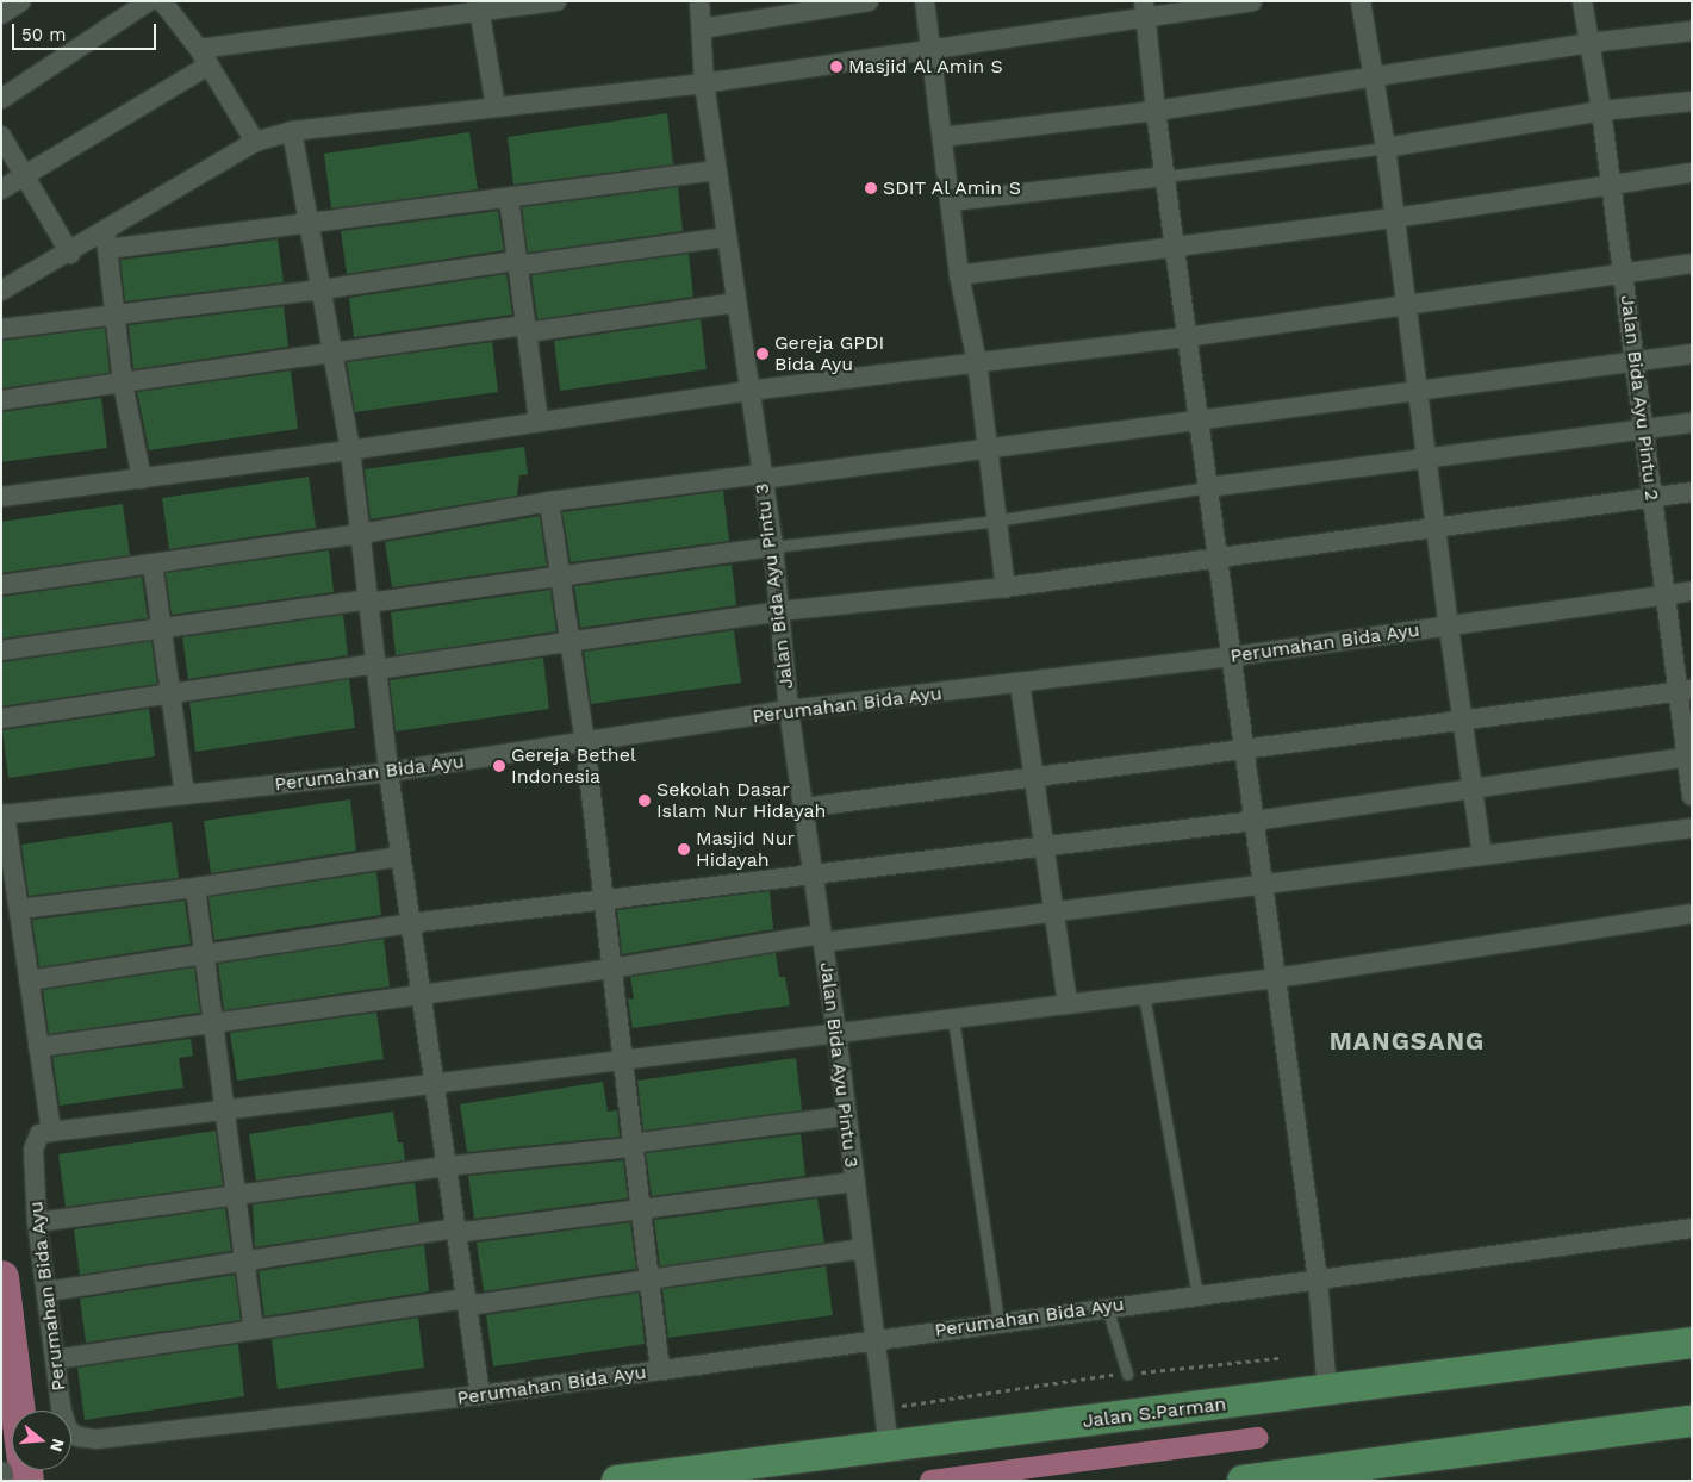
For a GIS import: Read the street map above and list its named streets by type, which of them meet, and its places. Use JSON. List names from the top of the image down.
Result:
{
  "streets": {
    "main road": ["Jalan S.Parman"],
    "street": ["Jalan Bida Ayu Pintu 2", "Jalan Bida Ayu Pintu 3", "Perumahan Bida Ayu"]
  },
  "crossings": [
    ["Jalan Bida Ayu Pintu 2", "Perumahan Bida Ayu"],
    ["Jalan Bida Ayu Pintu 3", "Perumahan Bida Ayu"],
    ["Jalan Bida Ayu Pintu 3", "Jalan S.Parman"]
  ],
  "districts": ["MANGSANG"],
  "places": [
    "Masjid Al Amin S",
    "SDIT Al Amin S",
    "Gereja GPDI Bida Ayu",
    "Gereja Bethel Indonesia",
    "Sekolah Dasar Islam Nur Hidayah",
    "Masjid Nur Hidayah"
  ],
  "scale_bar": "50 m",
  "north": "right"
}
